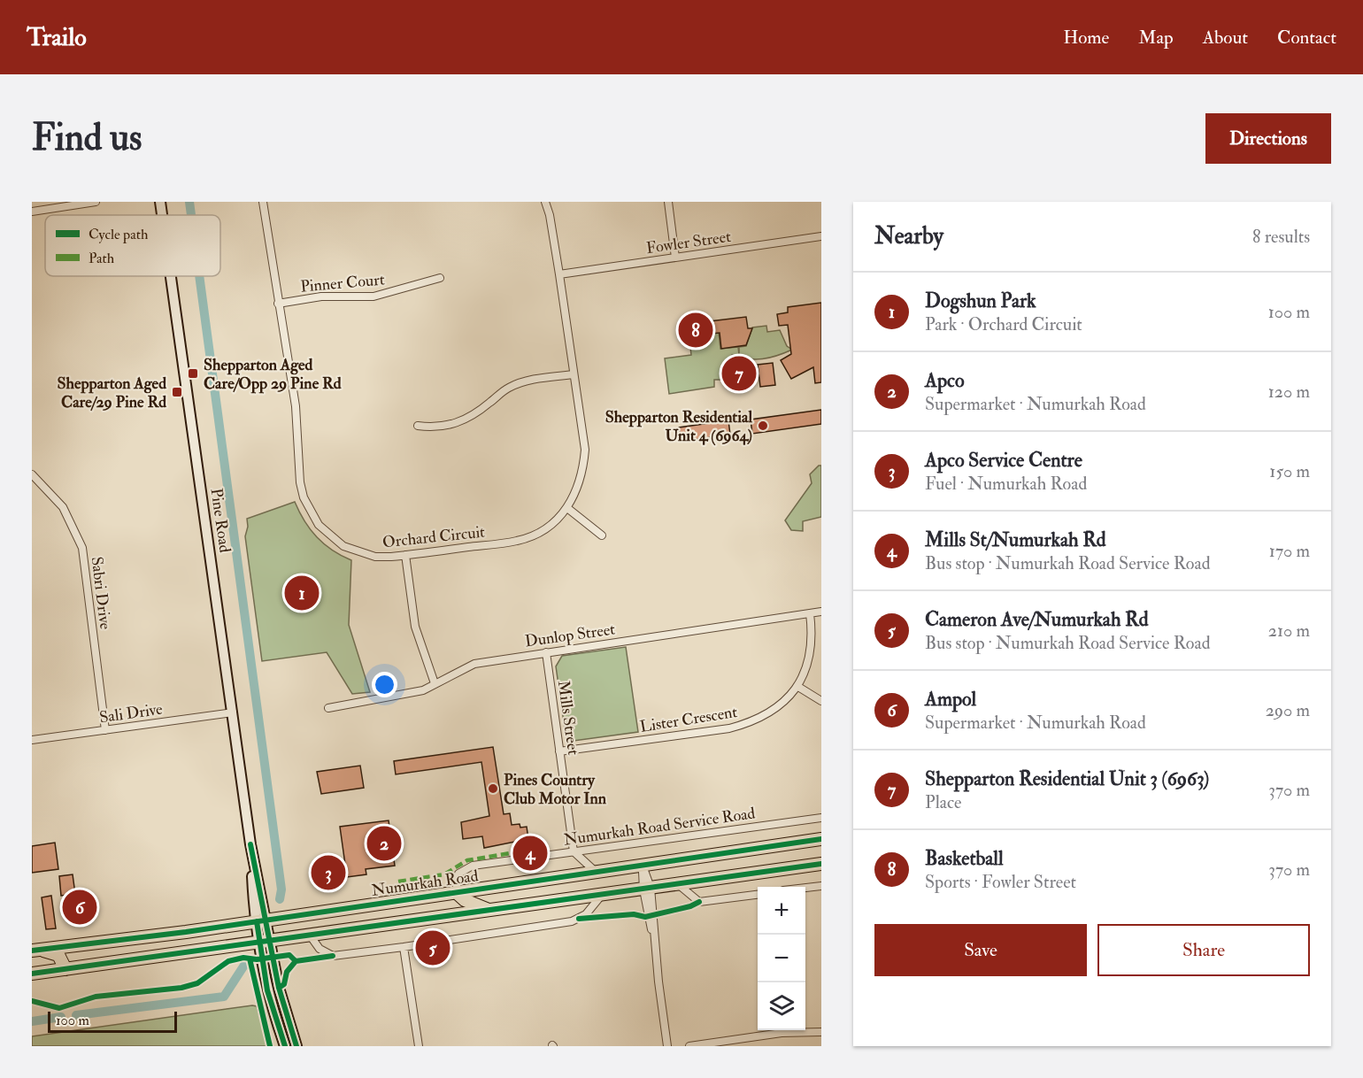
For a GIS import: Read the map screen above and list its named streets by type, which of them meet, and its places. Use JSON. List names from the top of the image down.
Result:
{
  "streets": {
    "highway": ["Numurkah Road"],
    "street": [
      "Fowler Street",
      "Pinner Court",
      "Pine Road",
      "Orchard Circuit",
      "Sabri Drive",
      "Dunlop Street",
      "Sali Drive",
      "Mills Street",
      "Lister Crescent",
      "Numurkah Road Service Road"
    ]
  },
  "crossings": [
    ["Fowler Street", "Orchard Circuit"],
    ["Pinner Court", "Orchard Circuit"],
    ["Pine Road", "Sali Drive"],
    ["Pine Road", "Numurkah Road"],
    ["Sabri Drive", "Sali Drive"],
    ["Dunlop Street", "Mills Street"],
    ["Mills Street", "Lister Crescent"],
    ["Mills Street", "Numurkah Road Service Road"],
    ["Numurkah Road Service Road", "Numurkah Road"]
  ],
  "places": {
    "transit": ["Shepparton Aged Care/Opp 29 Pine Rd", "Shepparton Aged Care/29 Pine Rd"],
    "other": ["Shepparton Residential Unit 4 (6964)", "Pines Country Club Motor Inn"]
  },
  "legend": ["Cycle path", "Path"],
  "scale_bar": "100 m",
  "page": {
    "header": "Trailo",
    "nav": [
      "Home",
      "Map",
      "About",
      "Contact"
    ],
    "buttons": [
      "Directions",
      ["Save", "Share"]
    ],
    "title": "Find us",
    "heading": ["Nearby", "8 results"],
    "list": [
      {
        "mark": "1",
        "name": "Dogshun Park",
        "note": "Park · Orchard Circuit",
        "value": "100 m"
      },
      {
        "mark": "2",
        "name": "Apco",
        "note": "Supermarket · Numurkah Road",
        "value": "120 m"
      },
      {
        "mark": "3",
        "name": "Apco Service Centre",
        "note": "Fuel · Numurkah Road",
        "value": "150 m"
      },
      {
        "mark": "4",
        "name": "Mills St/Numurkah Rd",
        "note": "Bus stop · Numurkah Road Service Road",
        "value": "170 m"
      },
      {
        "mark": "5",
        "name": "Cameron Ave/Numurkah Rd",
        "note": "Bus stop · Numurkah Road Service Road",
        "value": "210 m"
      },
      {
        "mark": "6",
        "name": "Ampol",
        "note": "Supermarket · Numurkah Road",
        "value": "290 m"
      },
      {
        "mark": "7",
        "name": "Shepparton Residential Unit 3 (6963)",
        "note": "Place",
        "value": "370 m"
      },
      {
        "mark": "8",
        "name": "Basketball",
        "note": "Sports · Fowler Street",
        "value": "370 m"
      }
    ],
    "pins": [
      "8",
      "7",
      "1",
      "2",
      "4",
      "3",
      "6",
      "5"
    ],
    "map_buttons": ["+", "−"],
    "scale": "100 m"
  }
}
